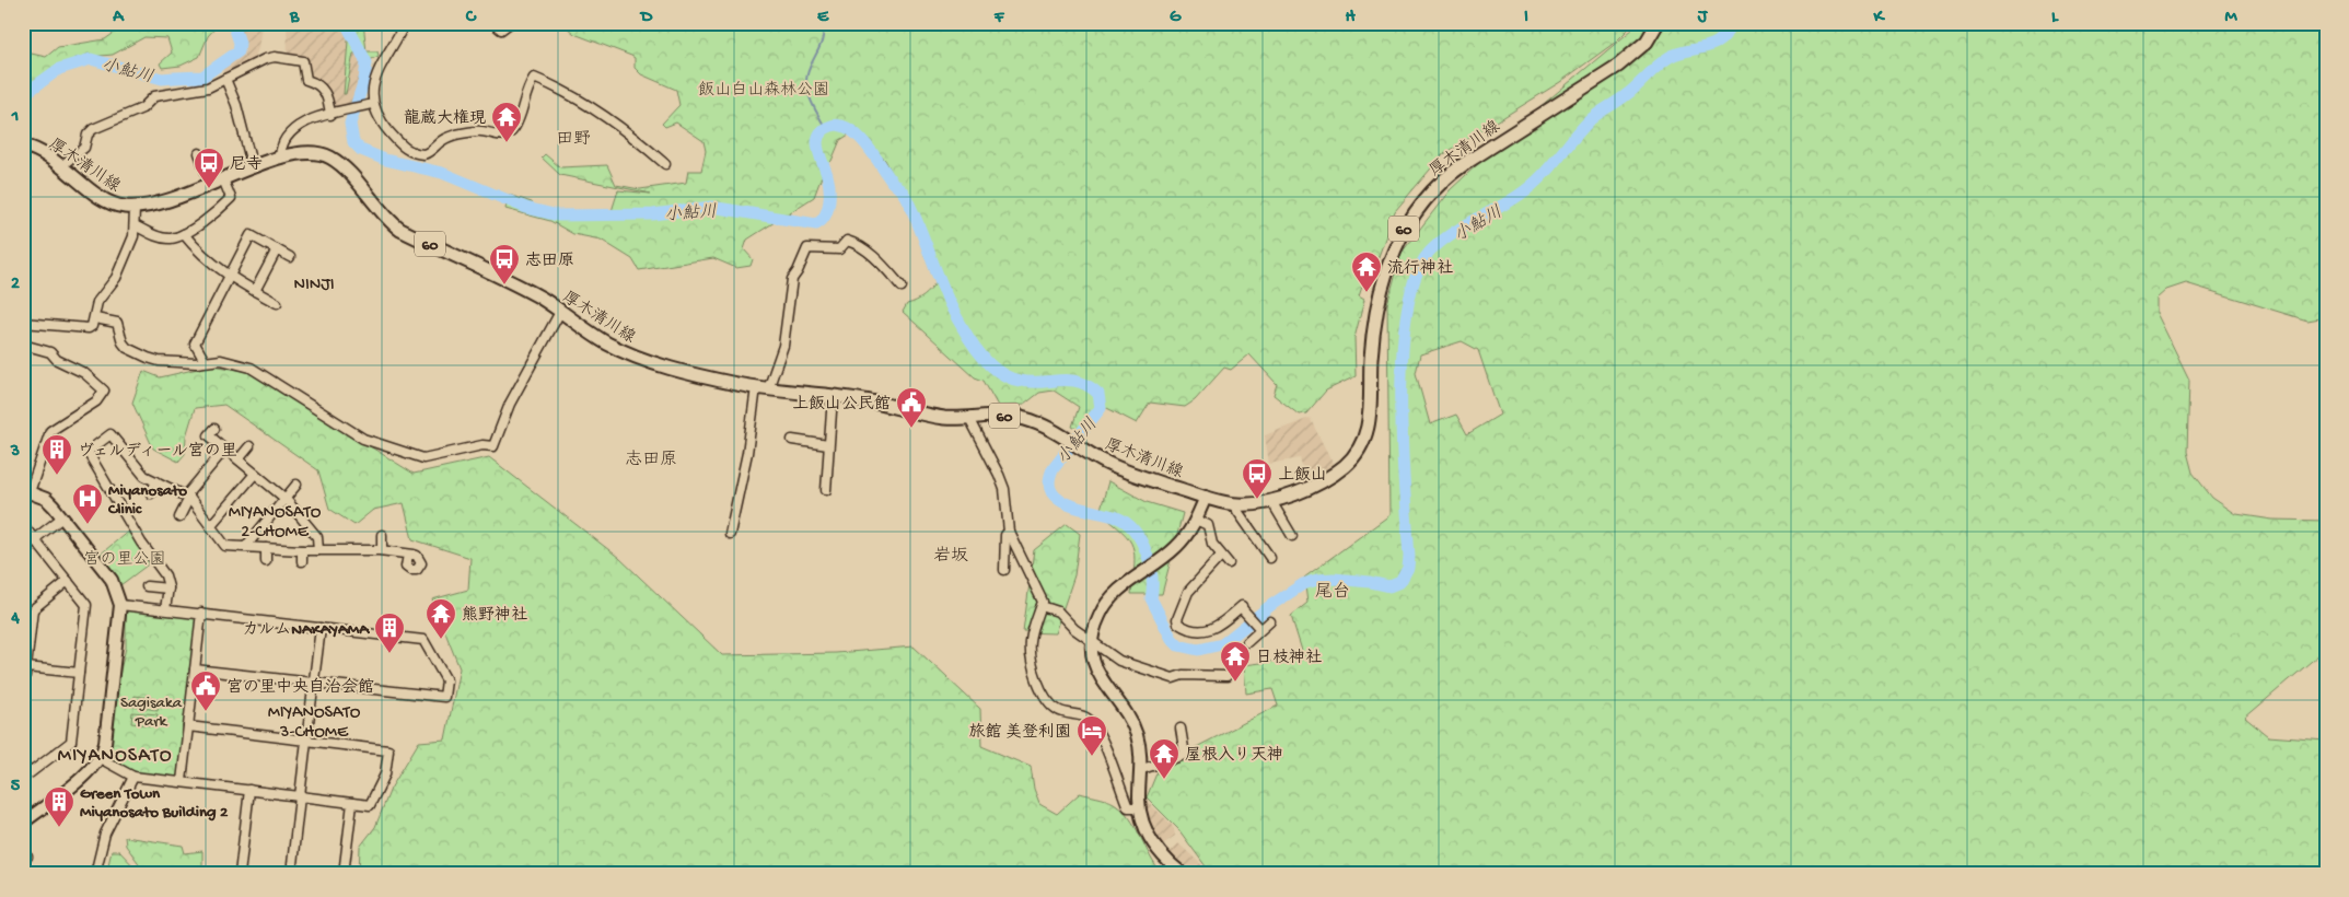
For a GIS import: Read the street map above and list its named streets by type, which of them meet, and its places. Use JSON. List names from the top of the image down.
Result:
{
  "streets": {
    "main road": ["厚木清川線", "60"]
  },
  "crossings": [
    ["厚木清川線", "60"]
  ],
  "districts": [
    "田野",
    "NINJI",
    "志田原",
    "MIYANOSATO 2-CHOME",
    "岩坂",
    "尾台",
    "MIYANOSATO 3-CHOME",
    "MIYANOSATO"
  ],
  "water": ["小鮎川"],
  "parks": ["飯山白山森林公園", "宮の里公園", "Sagisaka Park"],
  "places": {
    "temple": [
      "龍蔵大権現",
      "流行神社",
      "熊野神社",
      "日枝神社",
      "屋根入り天神"
    ],
    "bus stop": ["尼寺", "志田原", "上飯山"],
    "public building": ["上飯山公民館", "宮の里中央自治会館"],
    "building": ["ヴェルディール宮の里", "カルムNAKAYAMA", "Green Town Miyanosato Building 2"],
    "hospital": ["Miyanosato Clinic"],
    "hotel": ["旅館 美登利園"]
  },
  "grid": {
    "columns": [
      "A",
      "B",
      "C",
      "D",
      "E",
      "F",
      "G",
      "H",
      "I",
      "J",
      "K",
      "L",
      "M"
    ],
    "rows": [
      "1",
      "2",
      "3",
      "4",
      "5"
    ]
  }
}
